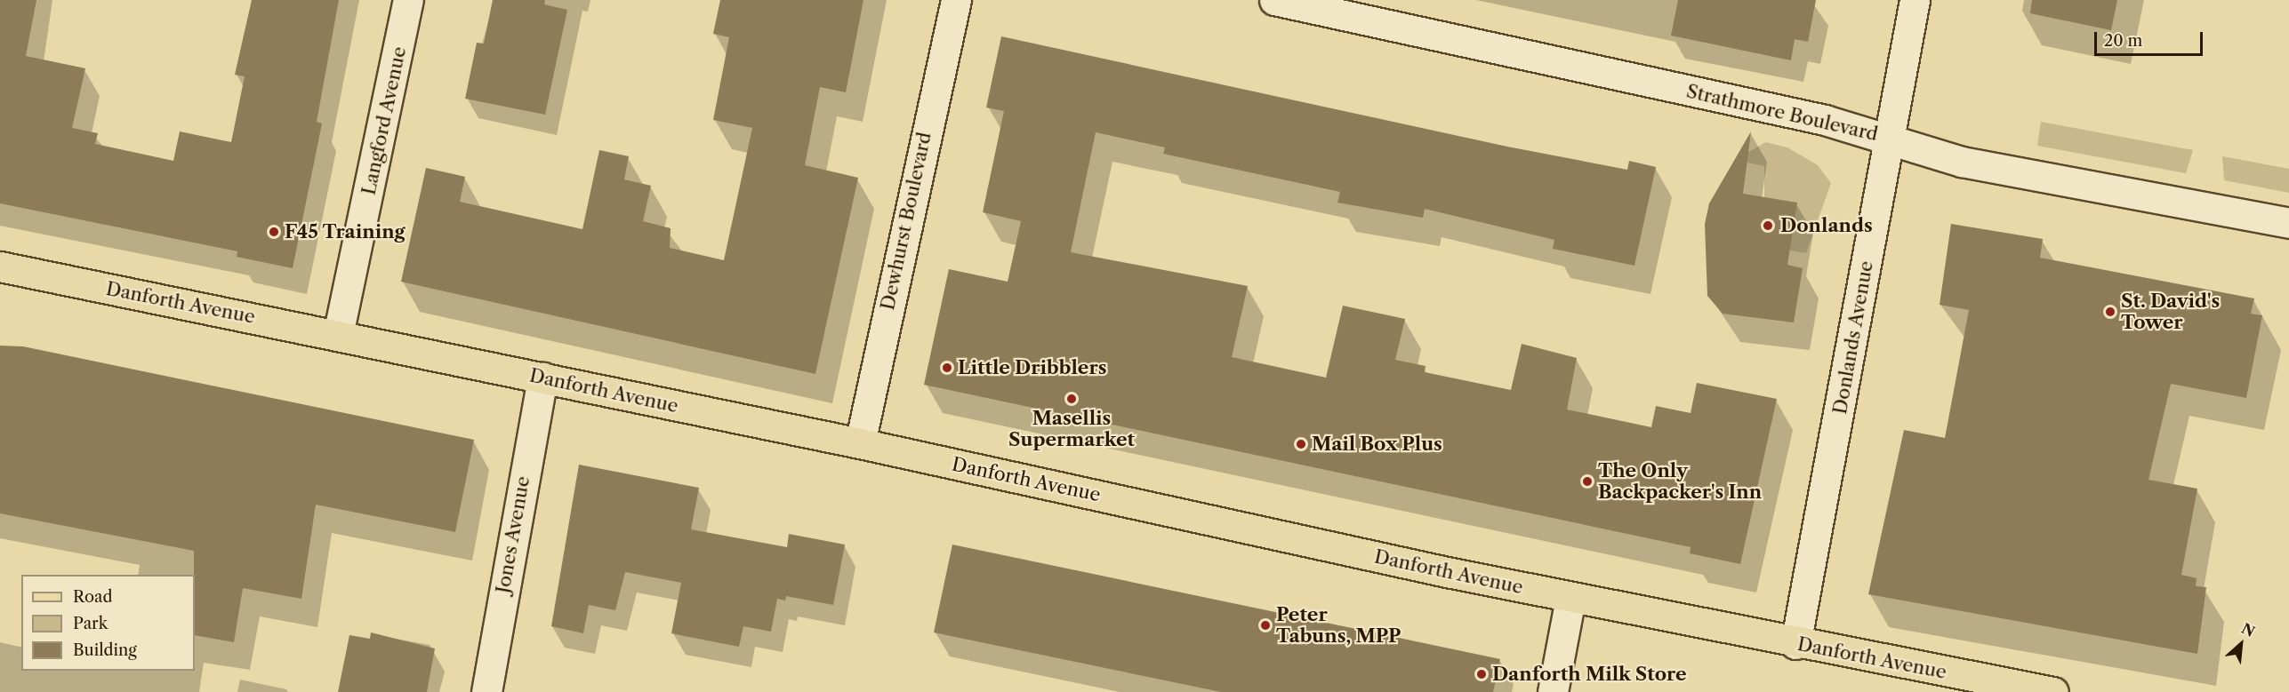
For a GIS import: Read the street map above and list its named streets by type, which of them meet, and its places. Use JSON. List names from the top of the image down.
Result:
{
  "streets": {
    "main road": ["Danforth Avenue"],
    "street": [
      "Strathmore Boulevard",
      "Langford Avenue",
      "Dewhurst Boulevard",
      "Donlands Avenue",
      "Jones Avenue"
    ]
  },
  "crossings": [
    ["Strathmore Boulevard", "Donlands Avenue"],
    ["Langford Avenue", "Danforth Avenue"],
    ["Dewhurst Boulevard", "Danforth Avenue"],
    ["Danforth Avenue", "Donlands Avenue"],
    ["Danforth Avenue", "Jones Avenue"]
  ],
  "places": [
    "Donlands",
    "F45 Training",
    "St. David's Tower",
    "Little Dribblers",
    "Masellis Supermarket",
    "Mail Box Plus",
    "The Only Backpacker's Inn",
    "Peter Tabuns, MPP",
    "Danforth Milk Store"
  ],
  "legend": ["Road", "Park", "Building"],
  "scale_bar": "20 m",
  "north": "top right"
}
